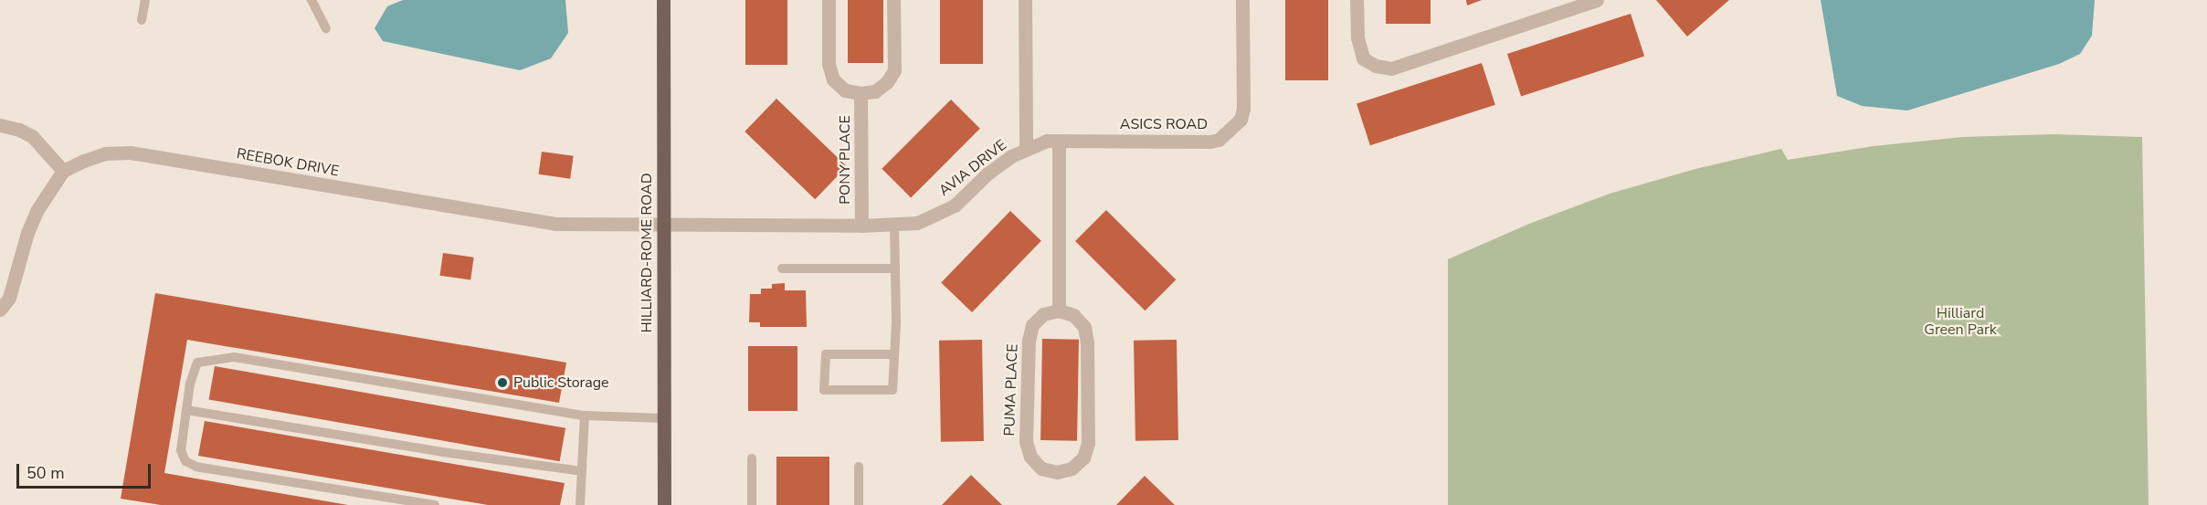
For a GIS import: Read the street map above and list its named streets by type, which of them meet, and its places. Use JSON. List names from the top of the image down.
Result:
{
  "streets": {
    "main road": ["HILLIARD-ROME ROAD"],
    "street": [
      "ASICS ROAD",
      "PONY PLACE",
      "REEBOK DRIVE",
      "AVIA DRIVE",
      "PUMA PLACE"
    ]
  },
  "crossings": [
    ["ASICS ROAD", "AVIA DRIVE"],
    ["PONY PLACE", "AVIA DRIVE"],
    ["REEBOK DRIVE", "AVIA DRIVE"],
    ["REEBOK DRIVE", "HILLIARD-ROME ROAD"],
    ["AVIA DRIVE", "HILLIARD-ROME ROAD"]
  ],
  "parks": ["Hilliard Green Park"],
  "places": ["Public Storage"],
  "scale_bar": "50 m"
}
